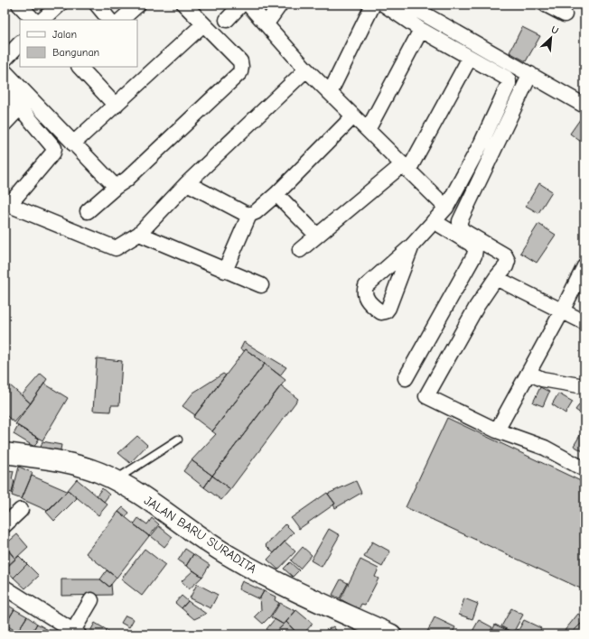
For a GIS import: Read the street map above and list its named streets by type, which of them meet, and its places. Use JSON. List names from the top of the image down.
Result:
{
  "streets": {
    "main road": ["JALAN BARU SURADITA"]
  },
  "legend": ["Jalan", "Bangunan"],
  "north": "top right"
}
